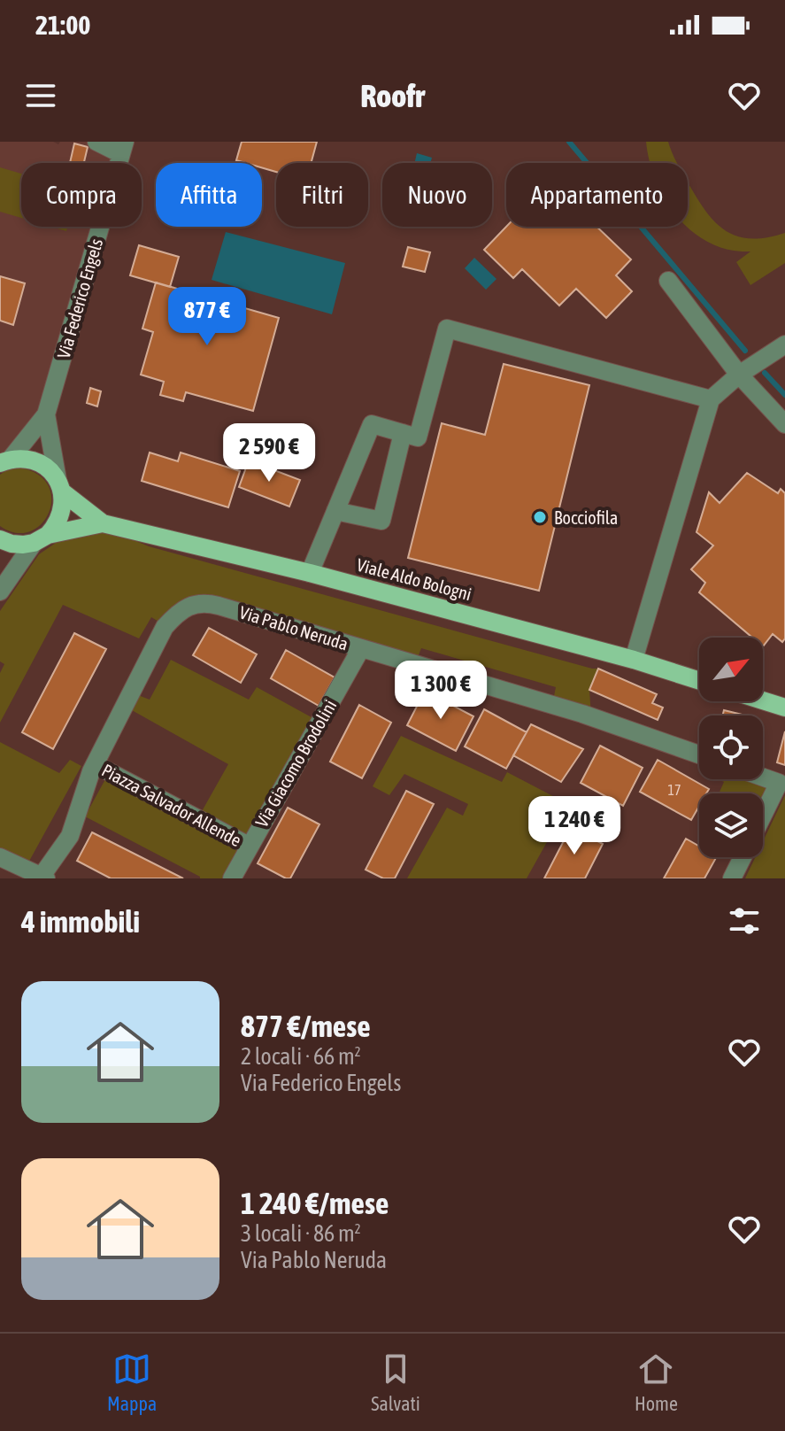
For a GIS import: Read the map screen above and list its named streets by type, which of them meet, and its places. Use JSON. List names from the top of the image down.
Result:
{
  "streets": {
    "main road": ["Viale Aldo Bologni"],
    "street": [
      "Via Federico Engels",
      "Via Pablo Neruda",
      "Via Giacomo Brodolini",
      "Piazza Salvador Allende"
    ]
  },
  "crossings": [
    ["Via Federico Engels", "Viale Aldo Bologni"],
    ["Via Pablo Neruda", "Via Giacomo Brodolini"],
    ["Via Pablo Neruda", "Piazza Salvador Allende"],
    ["Via Giacomo Brodolini", "Piazza Salvador Allende"]
  ],
  "places": ["Bocciofila"],
  "house_numbers": ["17"],
  "north": "top right",
  "page": {
    "status": "21:00",
    "header": "Roofr",
    "chip": [
      "Compra",
      "Affitta",
      "Filtri",
      "Nuovo",
      "Appartamento"
    ],
    "price": [
      "877 €",
      "2 590 €",
      "1 300 €",
      "1 240 €"
    ],
    "heading": "4 immobili",
    "list": [
      {
        "name": "877 €/mese",
        "note": "2 locali · 66 m² · Via Federico Engels"
      },
      {
        "name": "1 240 €/mese",
        "note": "3 locali · 86 m² · Via Pablo Neruda"
      }
    ],
    "tabs": ["Mappa", "Salvati", "Home"]
  }
}
